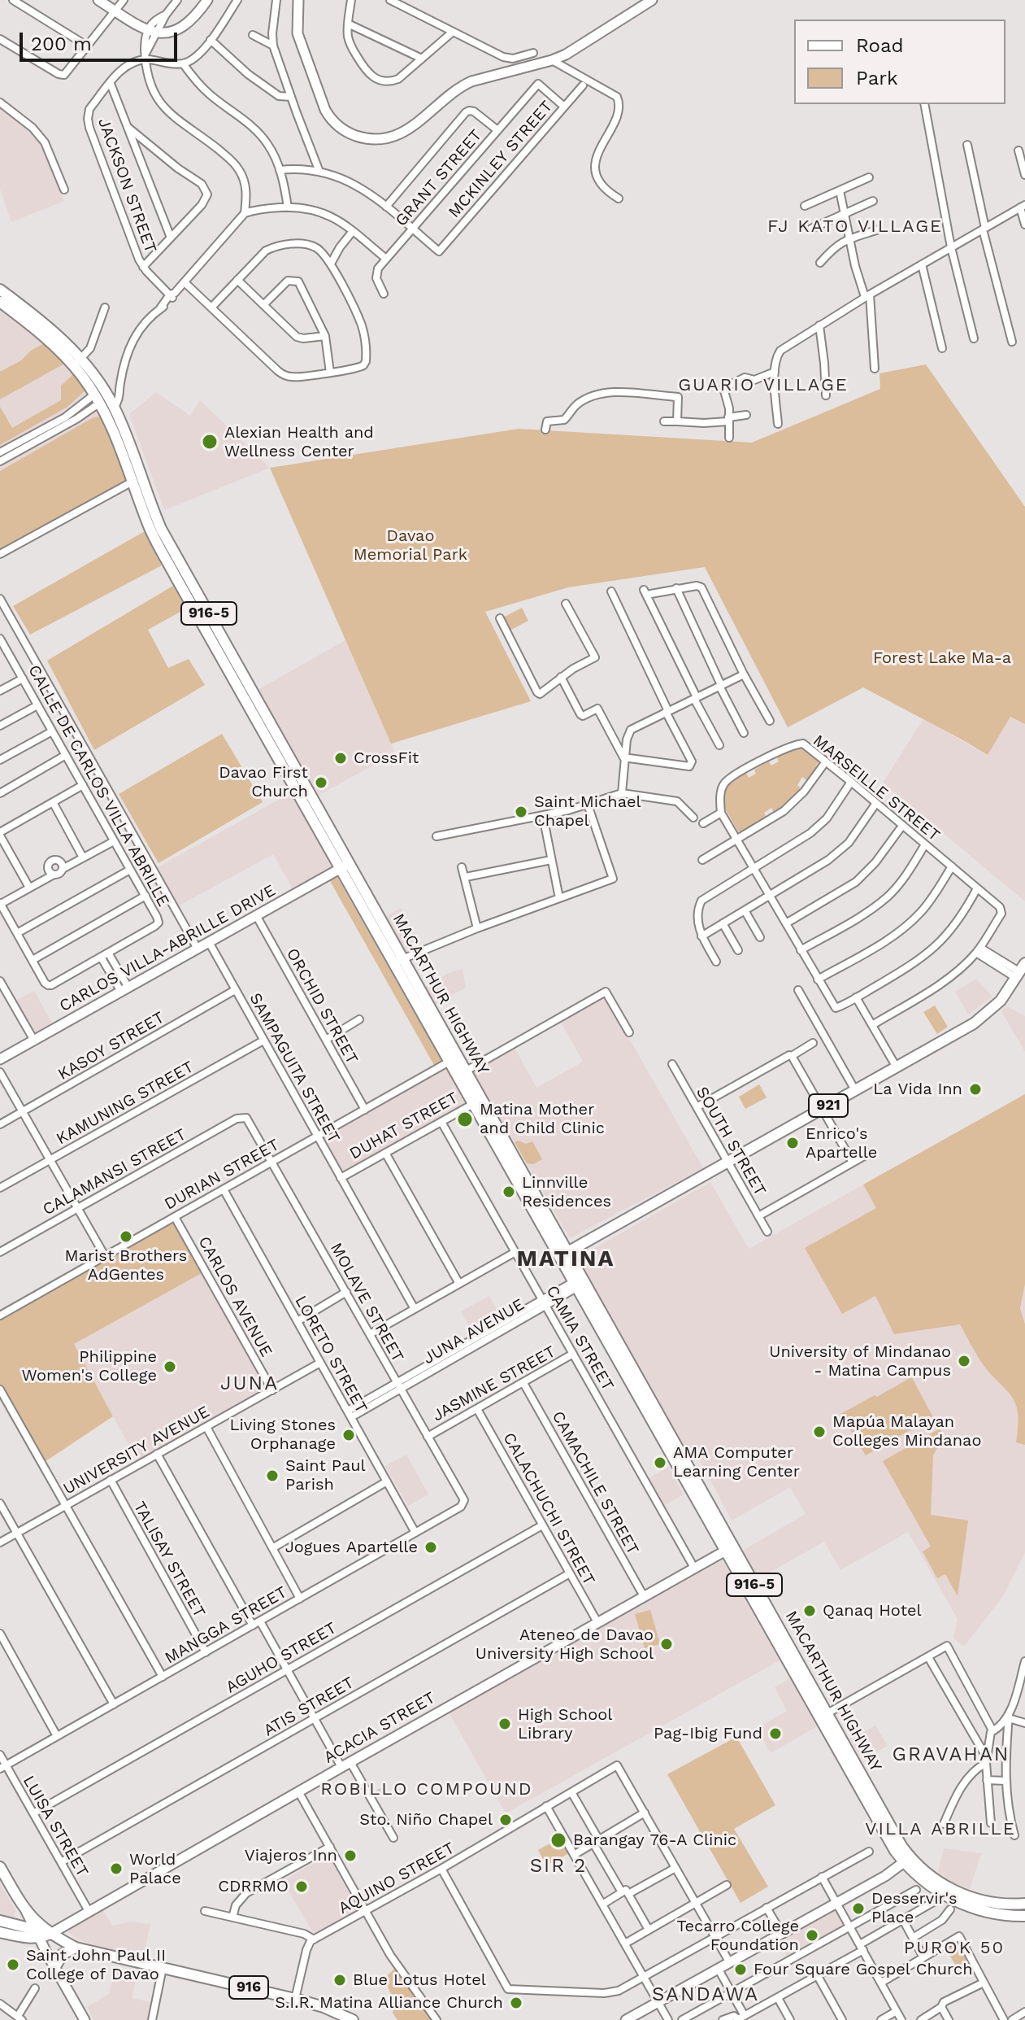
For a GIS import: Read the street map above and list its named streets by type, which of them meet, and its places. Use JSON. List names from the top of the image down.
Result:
{
  "streets": {
    "main road": [
      "916-5",
      "MACARTHUR HIGHWAY",
      "921",
      "916"
    ],
    "street": [
      "MCKINLEY STREET",
      "GRANT STREET",
      "JACKSON STREET",
      "CALLE DE CARLOS VILLA ABRILLE",
      "MARSEILLE STREET",
      "CARLOS VILLA-ABRILLE DRIVE",
      "ORCHID STREET",
      "KASOY STREET",
      "SAMPAGUITA STREET",
      "KAMUNING STREET",
      "DUHAT STREET",
      "SOUTH STREET",
      "CALAMANSI STREET",
      "DURIAN STREET",
      "CARLOS AVENUE",
      "MOLAVE STREET",
      "JUNA AVENUE",
      "CAMIA STREET",
      "LORETO STREET",
      "JASMINE STREET",
      "UNIVERSITY AVENUE",
      "CAMACHILE STREET",
      "CALACHUCHI STREET",
      "TALISAY STREET",
      "MANGGA STREET",
      "AGUHO STREET",
      "ATIS STREET",
      "ACACIA STREET",
      "LUISA STREET",
      "AQUINO STREET"
    ]
  },
  "crossings": [
    ["MCKINLEY STREET", "GRANT STREET"],
    ["CARLOS VILLA-ABRILLE DRIVE", "MACARTHUR HIGHWAY"],
    ["CARLOS VILLA-ABRILLE DRIVE", "ORCHID STREET"],
    ["CARLOS VILLA-ABRILLE DRIVE", "SAMPAGUITA STREET"],
    ["MACARTHUR HIGHWAY", "921"],
    ["MACARTHUR HIGHWAY", "DUHAT STREET"],
    ["MACARTHUR HIGHWAY", "DURIAN STREET"],
    ["MACARTHUR HIGHWAY", "JUNA AVENUE"],
    ["MACARTHUR HIGHWAY", "ACACIA STREET"],
    ["ORCHID STREET", "DURIAN STREET"],
    ["KASOY STREET", "SAMPAGUITA STREET"],
    ["SAMPAGUITA STREET", "KAMUNING STREET"],
    ["SAMPAGUITA STREET", "DUHAT STREET"],
    ["SAMPAGUITA STREET", "DURIAN STREET"],
    ["921", "SOUTH STREET"],
    ["DUHAT STREET", "CAMIA STREET"],
    ["CALAMANSI STREET", "MOLAVE STREET"],
    ["DURIAN STREET", "CARLOS AVENUE"],
    ["DURIAN STREET", "MOLAVE STREET"],
    ["DURIAN STREET", "LORETO STREET"],
    ["CARLOS AVENUE", "UNIVERSITY AVENUE"],
    ["MOLAVE STREET", "JUNA AVENUE"],
    ["MOLAVE STREET", "JASMINE STREET"],
    ["MOLAVE STREET", "MANGGA STREET"],
    ["JUNA AVENUE", "CAMIA STREET"],
    ["JUNA AVENUE", "LORETO STREET"],
    ["CAMIA STREET", "JASMINE STREET"],
    ["CAMIA STREET", "ACACIA STREET"],
    ["LORETO STREET", "UNIVERSITY AVENUE"],
    ["LORETO STREET", "MANGGA STREET"],
    ["JASMINE STREET", "CAMACHILE STREET"],
    ["JASMINE STREET", "CALACHUCHI STREET"],
    ["UNIVERSITY AVENUE", "TALISAY STREET"],
    ["CAMACHILE STREET", "ACACIA STREET"],
    ["CALACHUCHI STREET", "AGUHO STREET"],
    ["CALACHUCHI STREET", "ATIS STREET"],
    ["CALACHUCHI STREET", "ACACIA STREET"],
    ["TALISAY STREET", "MANGGA STREET"],
    ["MANGGA STREET", "LUISA STREET"],
    ["AGUHO STREET", "LUISA STREET"],
    ["ATIS STREET", "LUISA STREET"],
    ["ACACIA STREET", "LUISA STREET"],
    ["ACACIA STREET", "916"]
  ],
  "districts": [
    "FJ KATO VILLAGE",
    "GUARIO VILLAGE",
    "MATINA",
    "JUNA",
    "GRAVAHAN",
    "ROBILLO COMPOUND",
    "VILLA ABRILLE",
    "SIR 2",
    "PUROK 50",
    "SANDAWA"
  ],
  "parks": ["Davao Memorial Park", "Forest Lake Ma-a"],
  "places": [
    "Alexian Health and Wellness Center",
    "CrossFit",
    "Davao First Church",
    "Saint Michael Chapel",
    "La Vida Inn",
    "Matina Mother and Child Clinic",
    "Enrico's Apartelle",
    "Linnville Residences",
    "Marist Brothers AdGentes",
    "University of Mindanao - Matina Campus",
    "Philippine Women's College",
    "Mapúa Malayan Colleges Mindanao",
    "Living Stones Orphanage",
    "AMA Computer Learning Center",
    "Saint Paul Parish",
    "Jogues Apartelle",
    "Qanaq Hotel",
    "Ateneo de Davao University High School",
    "High School Library",
    "Pag-Ibig Fund",
    "Sto. Niño Chapel",
    "Barangay 76-A Clinic",
    "Viajeros Inn",
    "World Palace",
    "CDRRMO",
    "Desservir's Place",
    "Tecarro College Foundation",
    "Saint John Paul II College of Davao",
    "Four Square Gospel Church",
    "Blue Lotus Hotel",
    "S.I.R. Matina Alliance Church"
  ],
  "legend": ["Road", "Park"],
  "scale_bar": "200 m"
}
